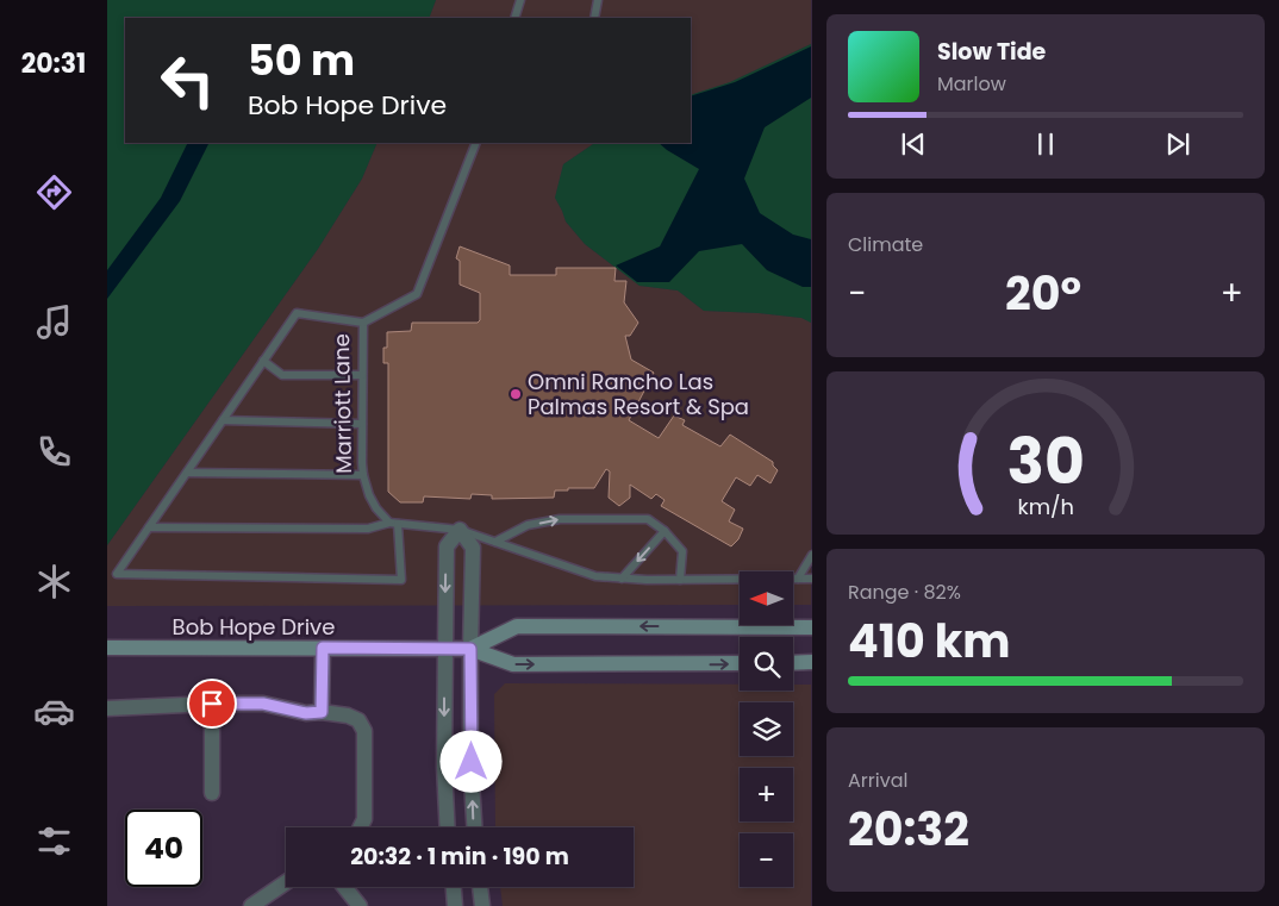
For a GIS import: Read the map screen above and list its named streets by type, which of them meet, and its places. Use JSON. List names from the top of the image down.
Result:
{
  "streets": {
    "main road": ["Bob Hope Drive"],
    "lane": ["Marriott Lane"]
  },
  "places": ["Omni Rancho Las Palmas Resort & Spa"],
  "north": "left",
  "page": {
    "tabs": "20:31",
    "turn": ["50 m", "Bob Hope Drive"],
    "song": ["Slow Tide", "Marlow"],
    "tile": [
      "Climate",
      ["Range · 82%", "410 km"],
      ["Arrival", "20:32"]
    ],
    "heat": ["−", "20°", "+"],
    "map_buttons": ["+", "−"],
    "limit": "40",
    "trip": "20:32 · 1 min · 190 m",
    "gauge": ["30", "km/h"]
  }
}
